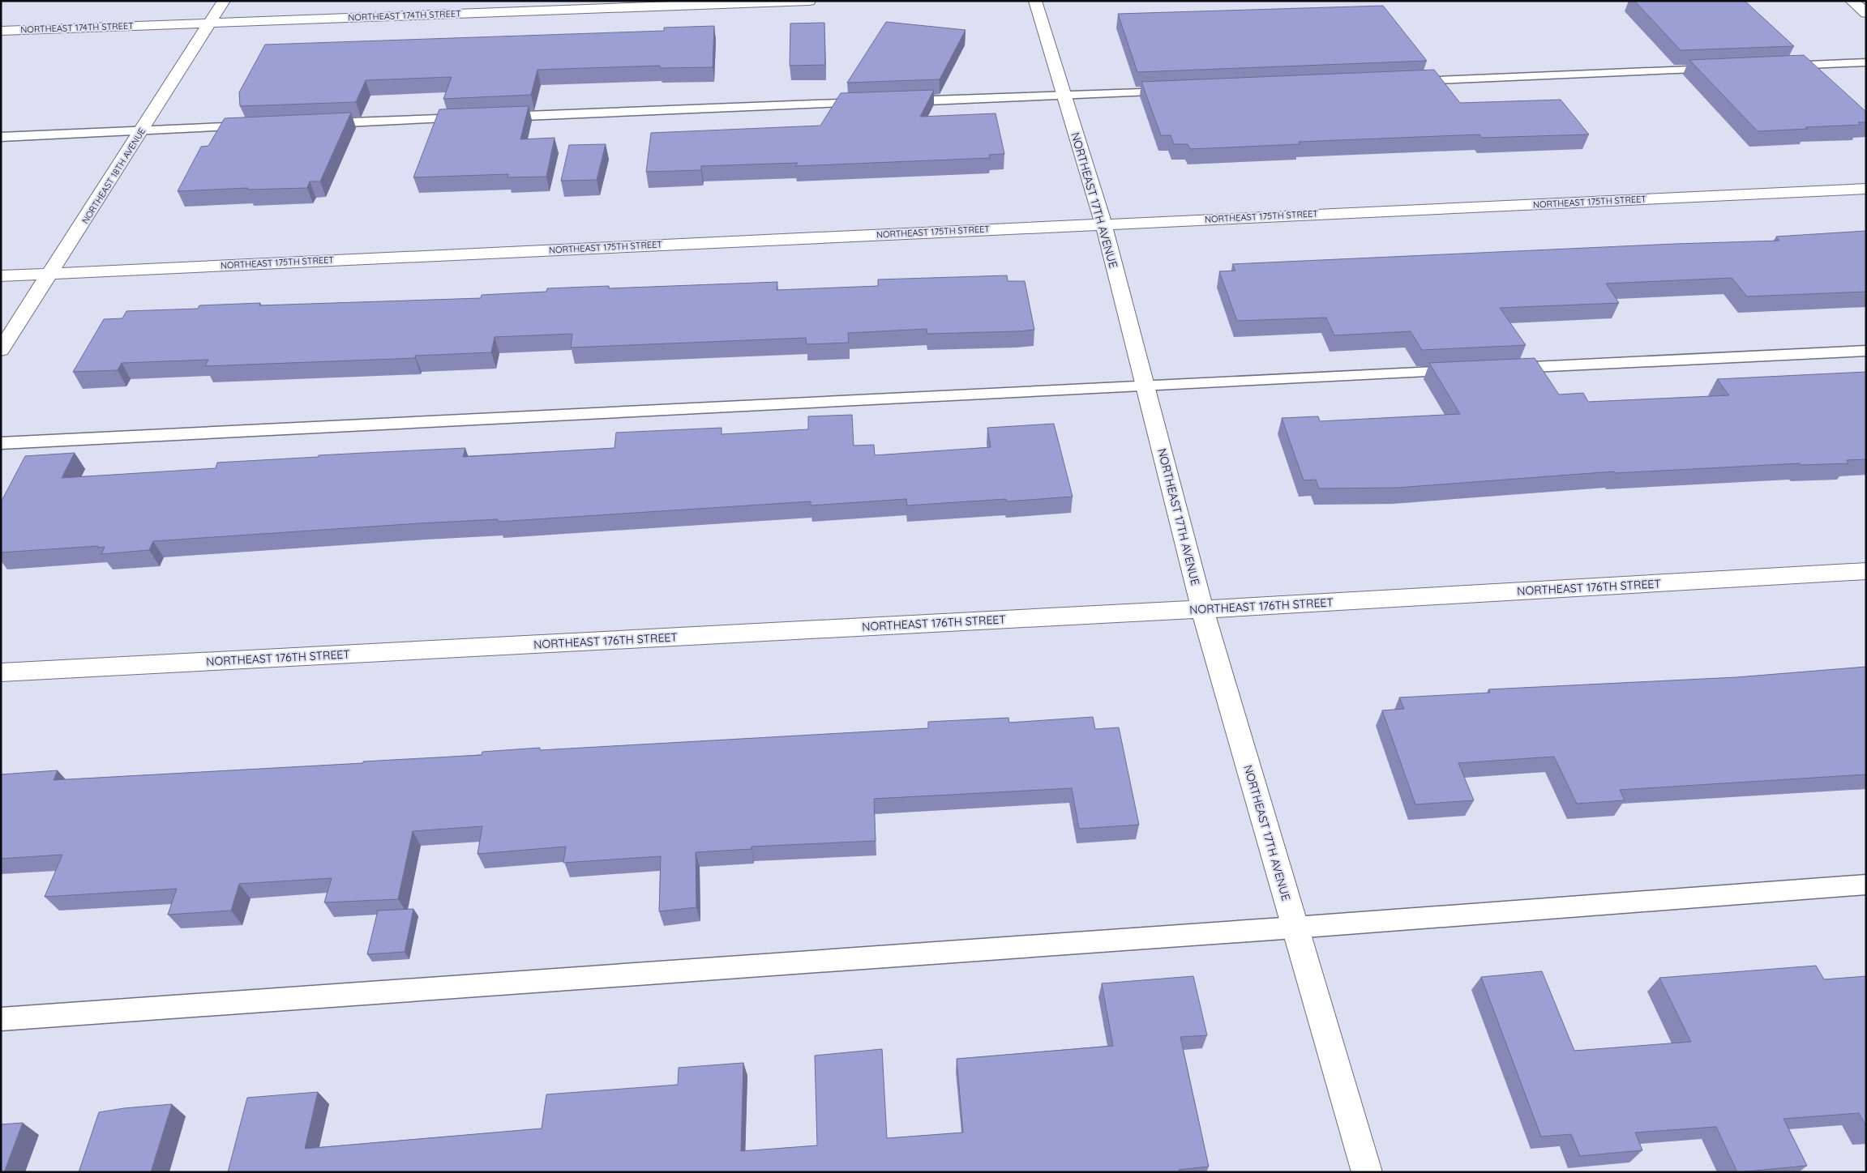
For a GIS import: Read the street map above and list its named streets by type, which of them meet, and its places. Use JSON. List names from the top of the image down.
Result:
{
  "streets": {
    "street": [
      "NORTHEAST 174TH STREET",
      "NORTHEAST 18TH AVENUE",
      "NORTHEAST 17TH AVENUE",
      "NORTHEAST 175TH STREET",
      "NORTHEAST 176TH STREET"
    ]
  },
  "crossings": [
    ["NORTHEAST 174TH STREET", "NORTHEAST 18TH AVENUE"],
    ["NORTHEAST 18TH AVENUE", "NORTHEAST 175TH STREET"],
    ["NORTHEAST 17TH AVENUE", "NORTHEAST 175TH STREET"],
    ["NORTHEAST 17TH AVENUE", "NORTHEAST 176TH STREET"]
  ]
}
